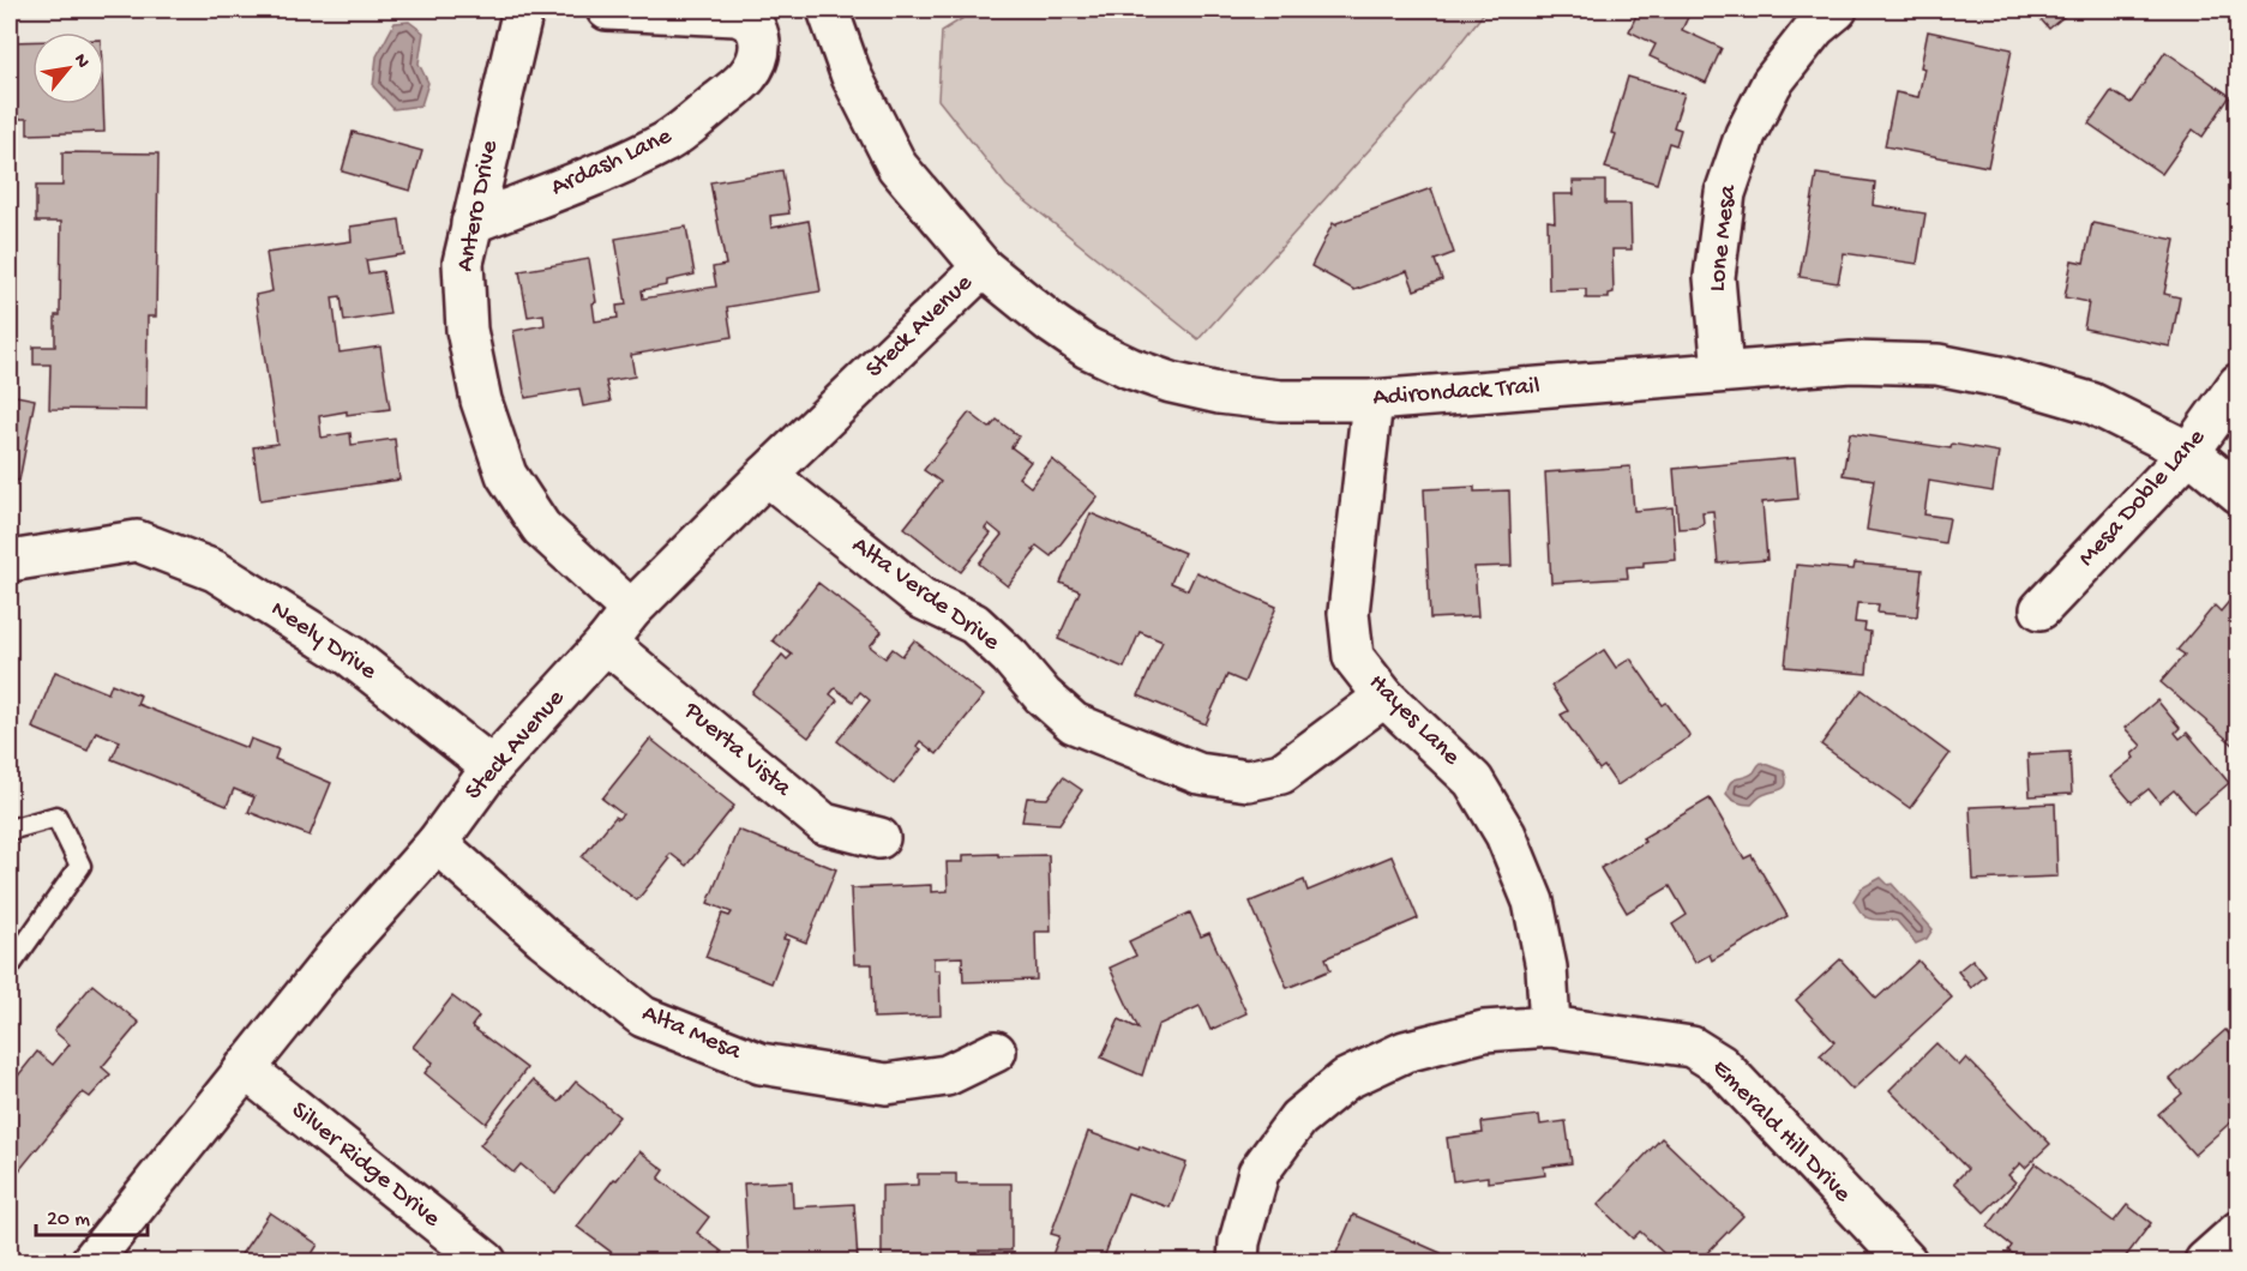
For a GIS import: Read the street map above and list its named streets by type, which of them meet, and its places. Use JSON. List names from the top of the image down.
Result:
{
  "streets": {
    "street": [
      "Ardash Lane",
      "Antero Drive",
      "Lone Mesa",
      "Steck Avenue",
      "Adirondack Trail",
      "Mesa Doble Lane",
      "Alta Verde Drive",
      "Neely Drive",
      "Hayes Lane",
      "Puerta Vista",
      "Alta Mesa",
      "Emerald Hill Drive",
      "Silver Ridge Drive"
    ]
  },
  "crossings": [
    ["Ardash Lane", "Antero Drive"],
    ["Antero Drive", "Steck Avenue"],
    ["Lone Mesa", "Adirondack Trail"],
    ["Steck Avenue", "Adirondack Trail"],
    ["Steck Avenue", "Alta Verde Drive"],
    ["Steck Avenue", "Neely Drive"],
    ["Steck Avenue", "Puerta Vista"],
    ["Steck Avenue", "Alta Mesa"],
    ["Steck Avenue", "Silver Ridge Drive"],
    ["Adirondack Trail", "Mesa Doble Lane"],
    ["Adirondack Trail", "Hayes Lane"],
    ["Alta Verde Drive", "Hayes Lane"],
    ["Hayes Lane", "Emerald Hill Drive"]
  ],
  "scale_bar": "20 m",
  "north": "top right"
}
